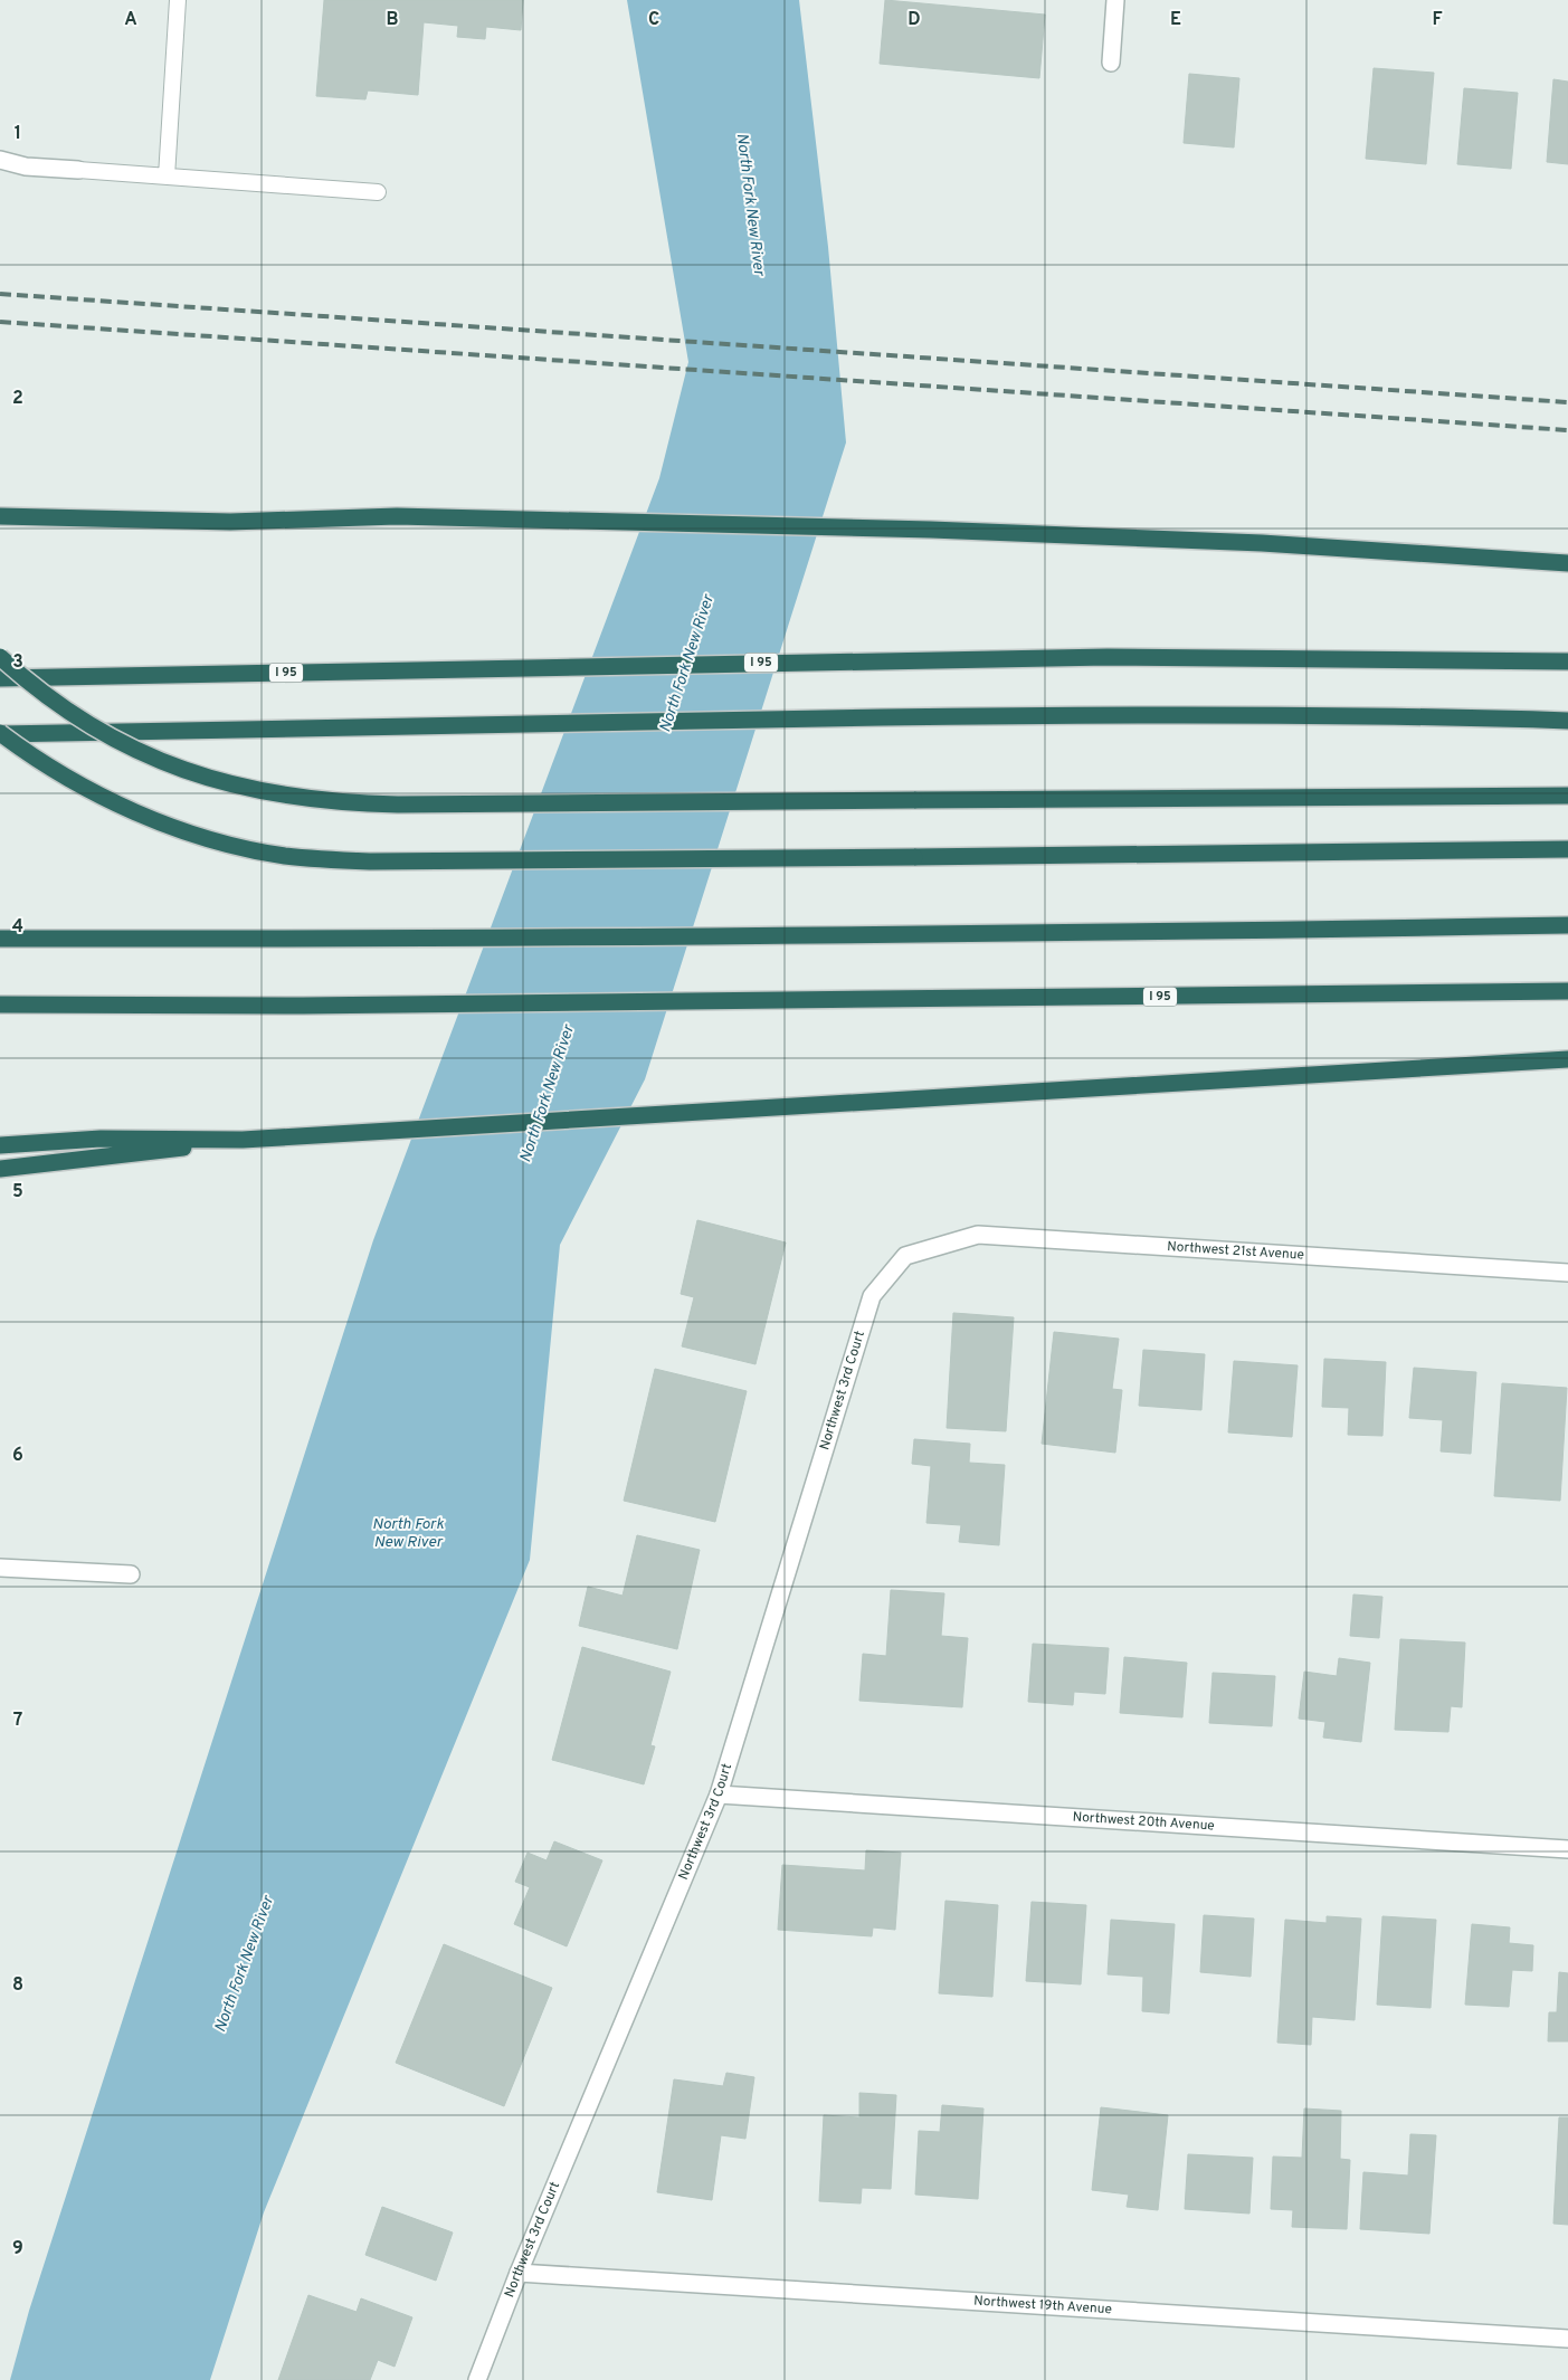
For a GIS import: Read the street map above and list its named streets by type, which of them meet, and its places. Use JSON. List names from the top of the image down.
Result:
{
  "streets": {
    "highway": ["I 95"],
    "street": [
      "Northwest 21st Avenue",
      "Northwest 3rd Court",
      "Northwest 20th Avenue",
      "Northwest 19th Avenue"
    ]
  },
  "crossings": [
    ["Northwest 21st Avenue", "Northwest 3rd Court"],
    ["Northwest 3rd Court", "Northwest 20th Avenue"],
    ["Northwest 3rd Court", "Northwest 19th Avenue"]
  ],
  "water": ["North Fork New River"],
  "grid": {
    "columns": [
      "A",
      "B",
      "C",
      "D",
      "E",
      "F"
    ],
    "rows": [
      "1",
      "2",
      "3",
      "4",
      "5",
      "6",
      "7",
      "8",
      "9"
    ]
  }
}
